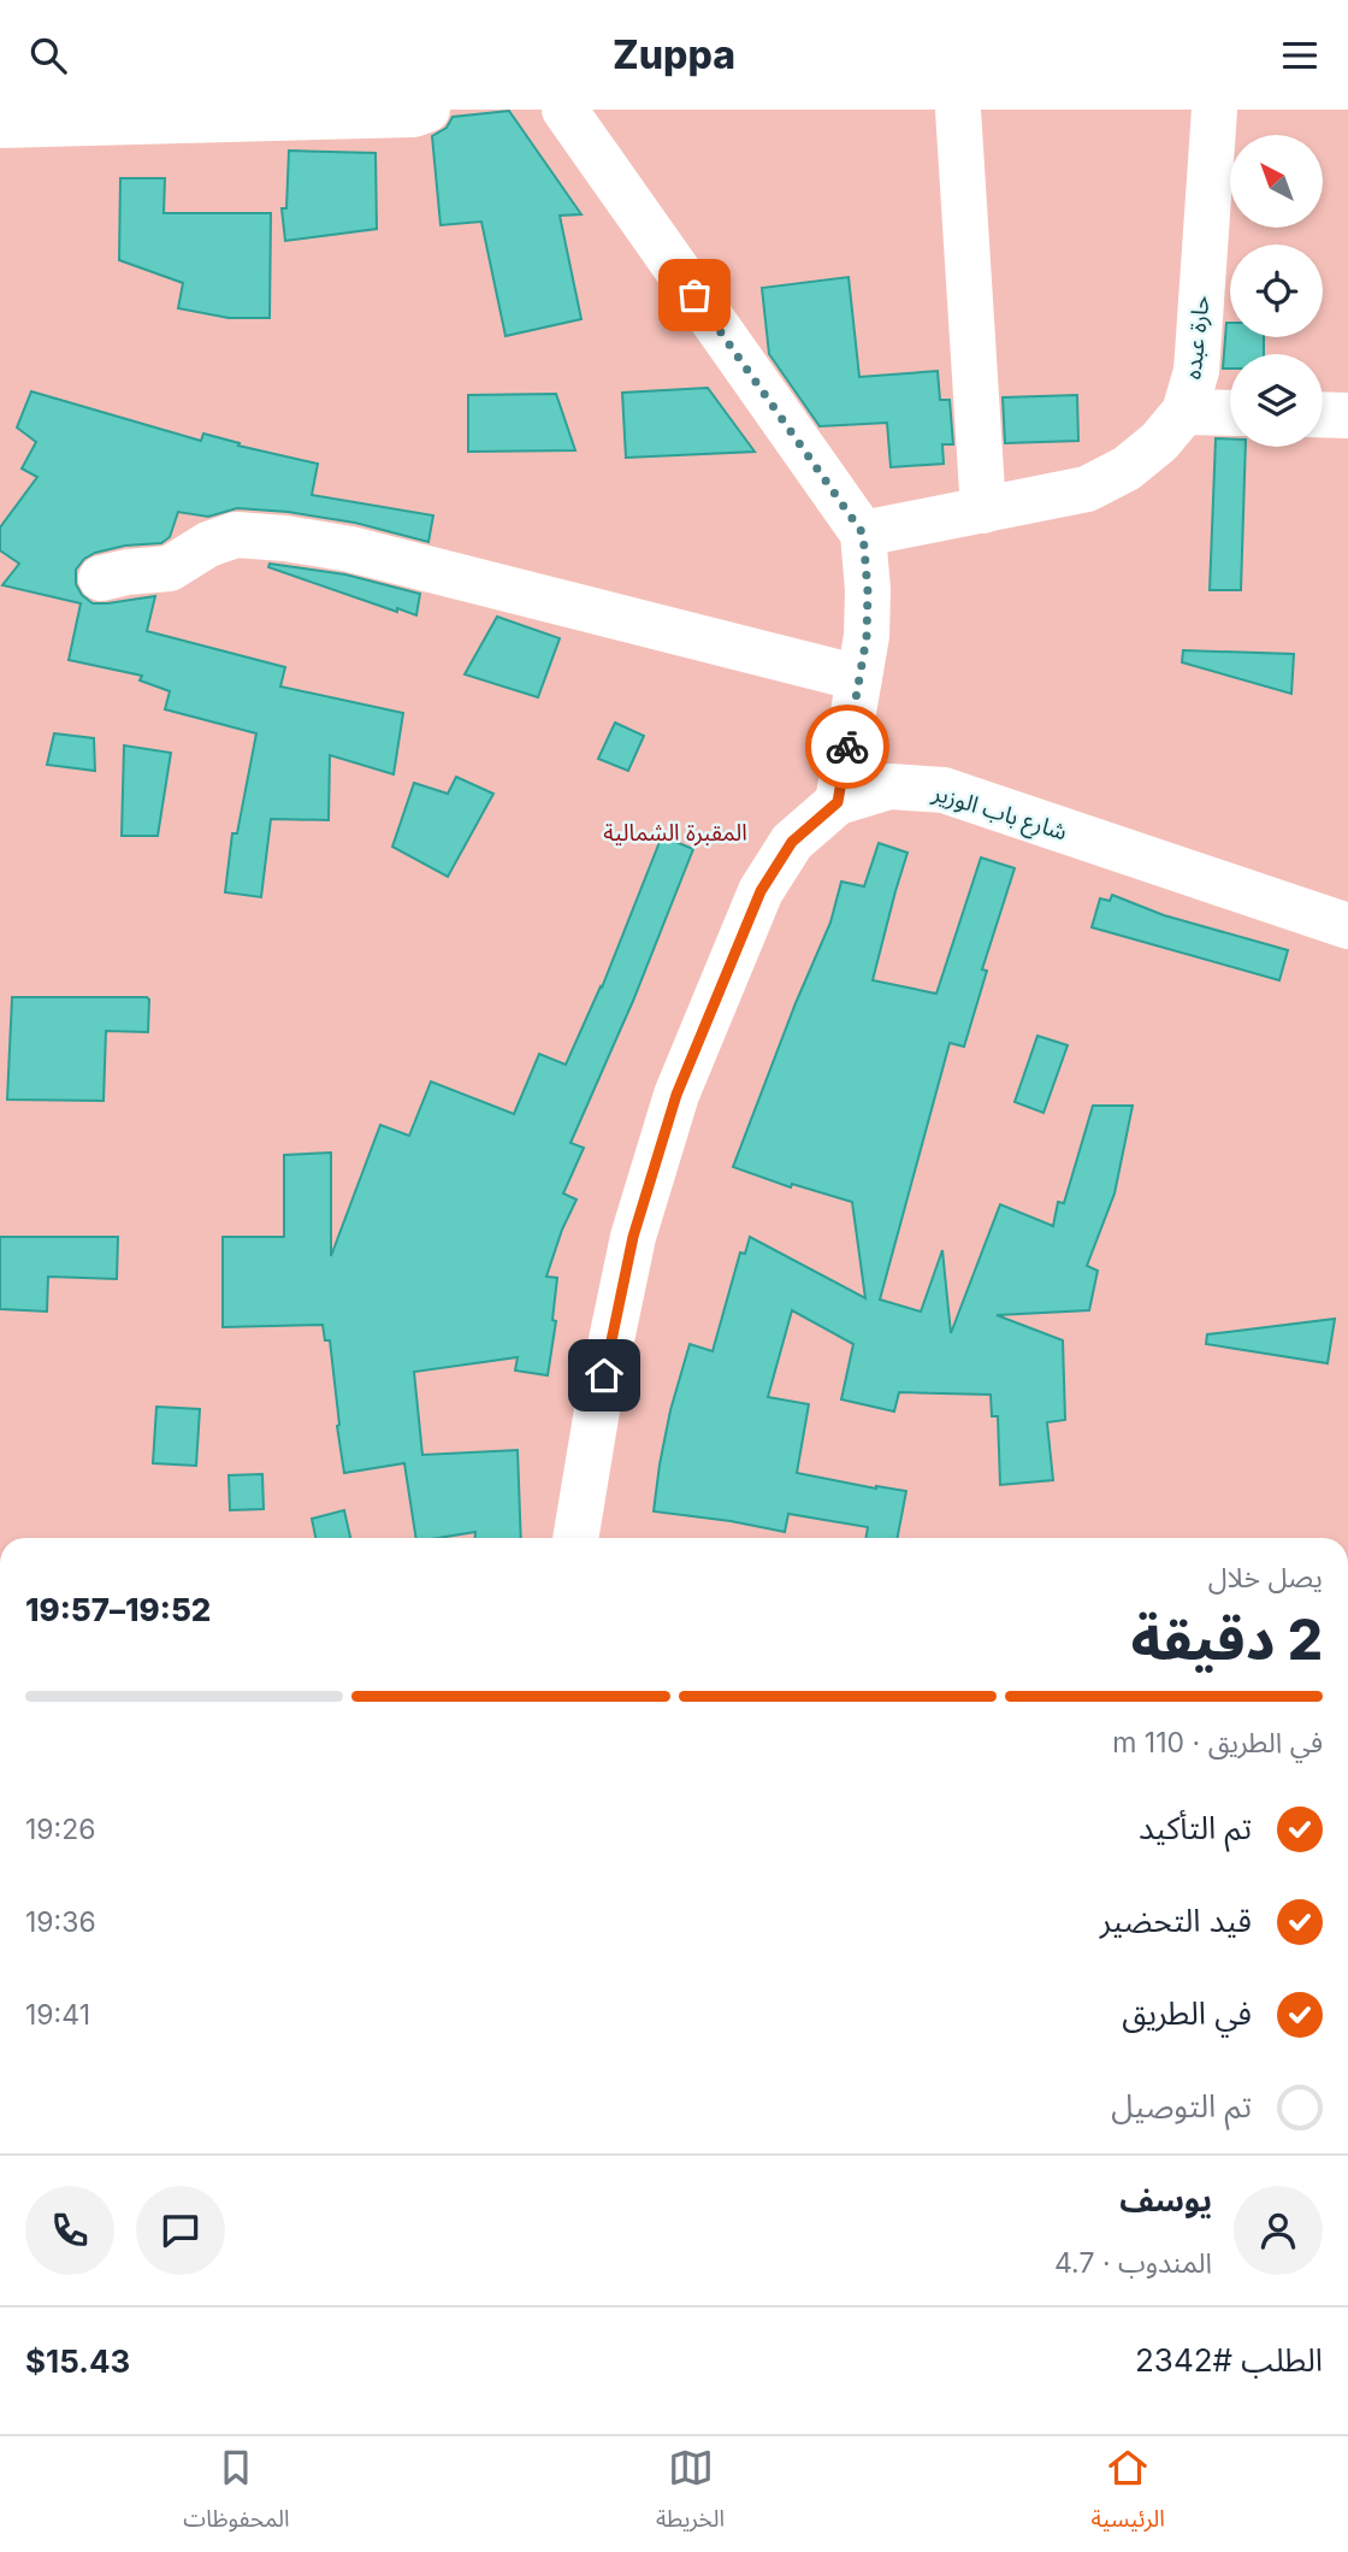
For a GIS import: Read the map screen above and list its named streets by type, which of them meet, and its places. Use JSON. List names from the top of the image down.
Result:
{
  "streets": {
    "main road": ["حارة عبده", "شارع باب الوزير"]
  },
  "parks": ["المقبرة الشمالية"],
  "north": "top left",
  "page": {
    "header": "Zuppa",
    "heading": ["2 دقيقة", "يصل خلال", "19:52–19:57"],
    "panel": [
      "يوسف",
      "المندوب · 4.7",
      "الطلب #2342",
      "$15.43"
    ],
    "bar": "في الطريق · 110 m",
    "list": [
      ["تم التأكيد", "19:26"],
      ["قيد التحضير", "19:36"],
      ["في الطريق", "19:41"],
      "تم التوصيل"
    ],
    "tabs": ["الرئيسية", "الخريطة", "المحفوظات"]
  }
}
